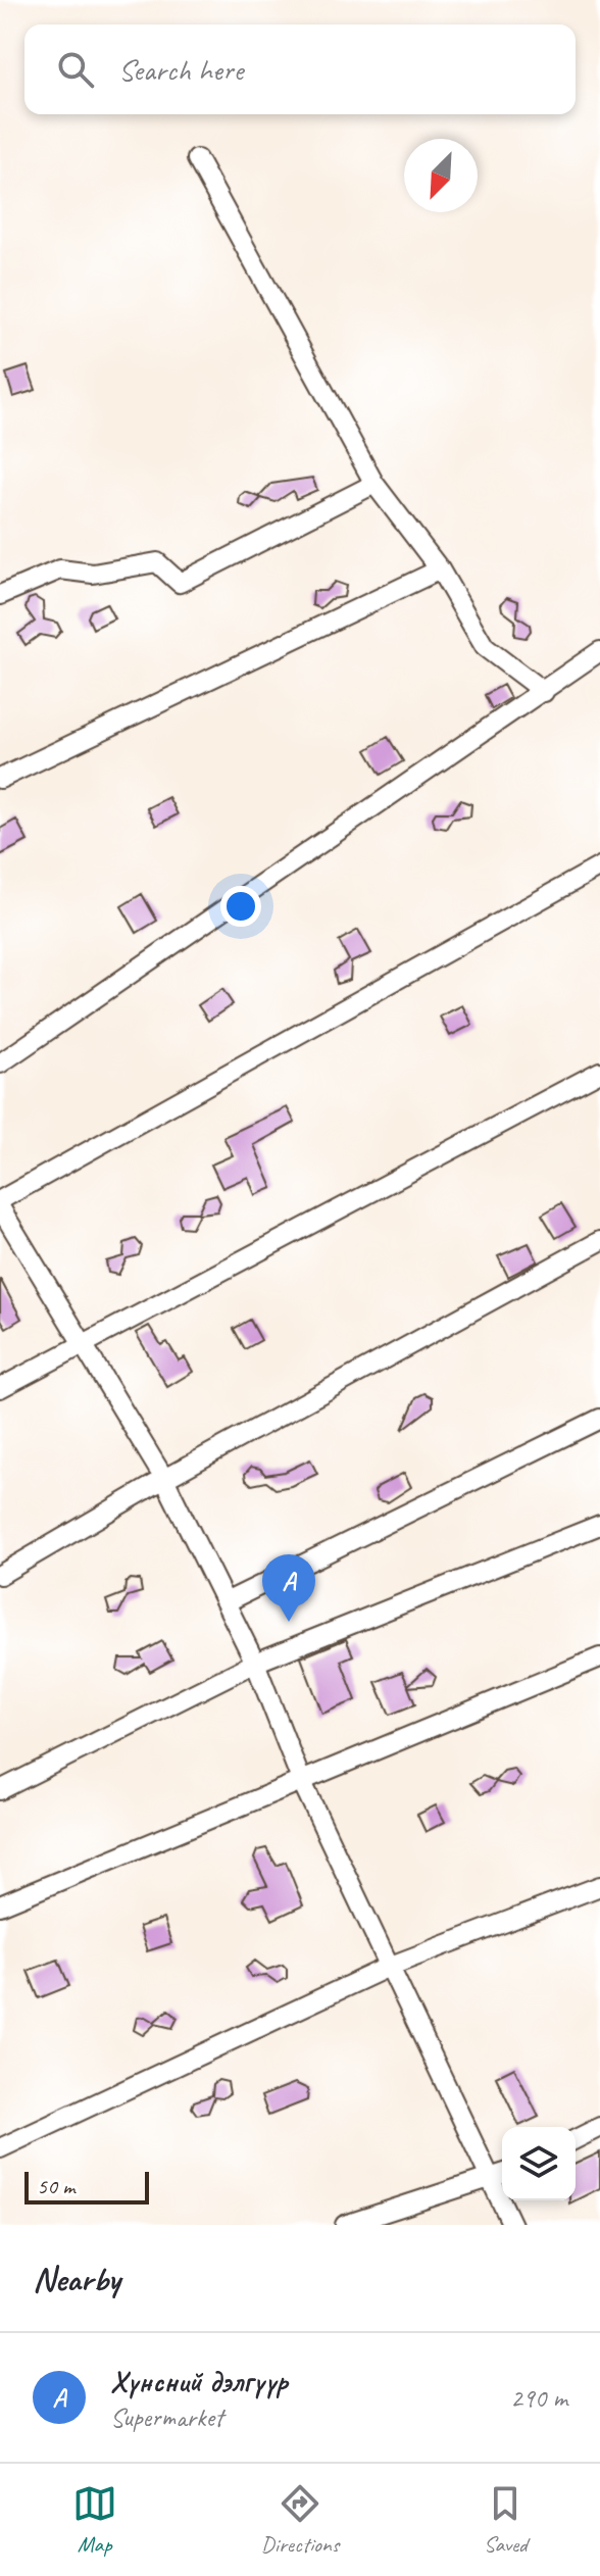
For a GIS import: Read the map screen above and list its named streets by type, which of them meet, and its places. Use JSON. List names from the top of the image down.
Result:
{
  "scale_bar": "50 m",
  "north": "bottom left",
  "page": {
    "search": "Search here",
    "pins": "A",
    "scale": "50 m",
    "heading": "Nearby",
    "list": [
      {
        "mark": "A",
        "name": "Хүнсний дэлгүүр",
        "note": "Supermarket",
        "value": "290 m"
      }
    ],
    "nav": ["Map", "Directions", "Saved"]
  }
}
